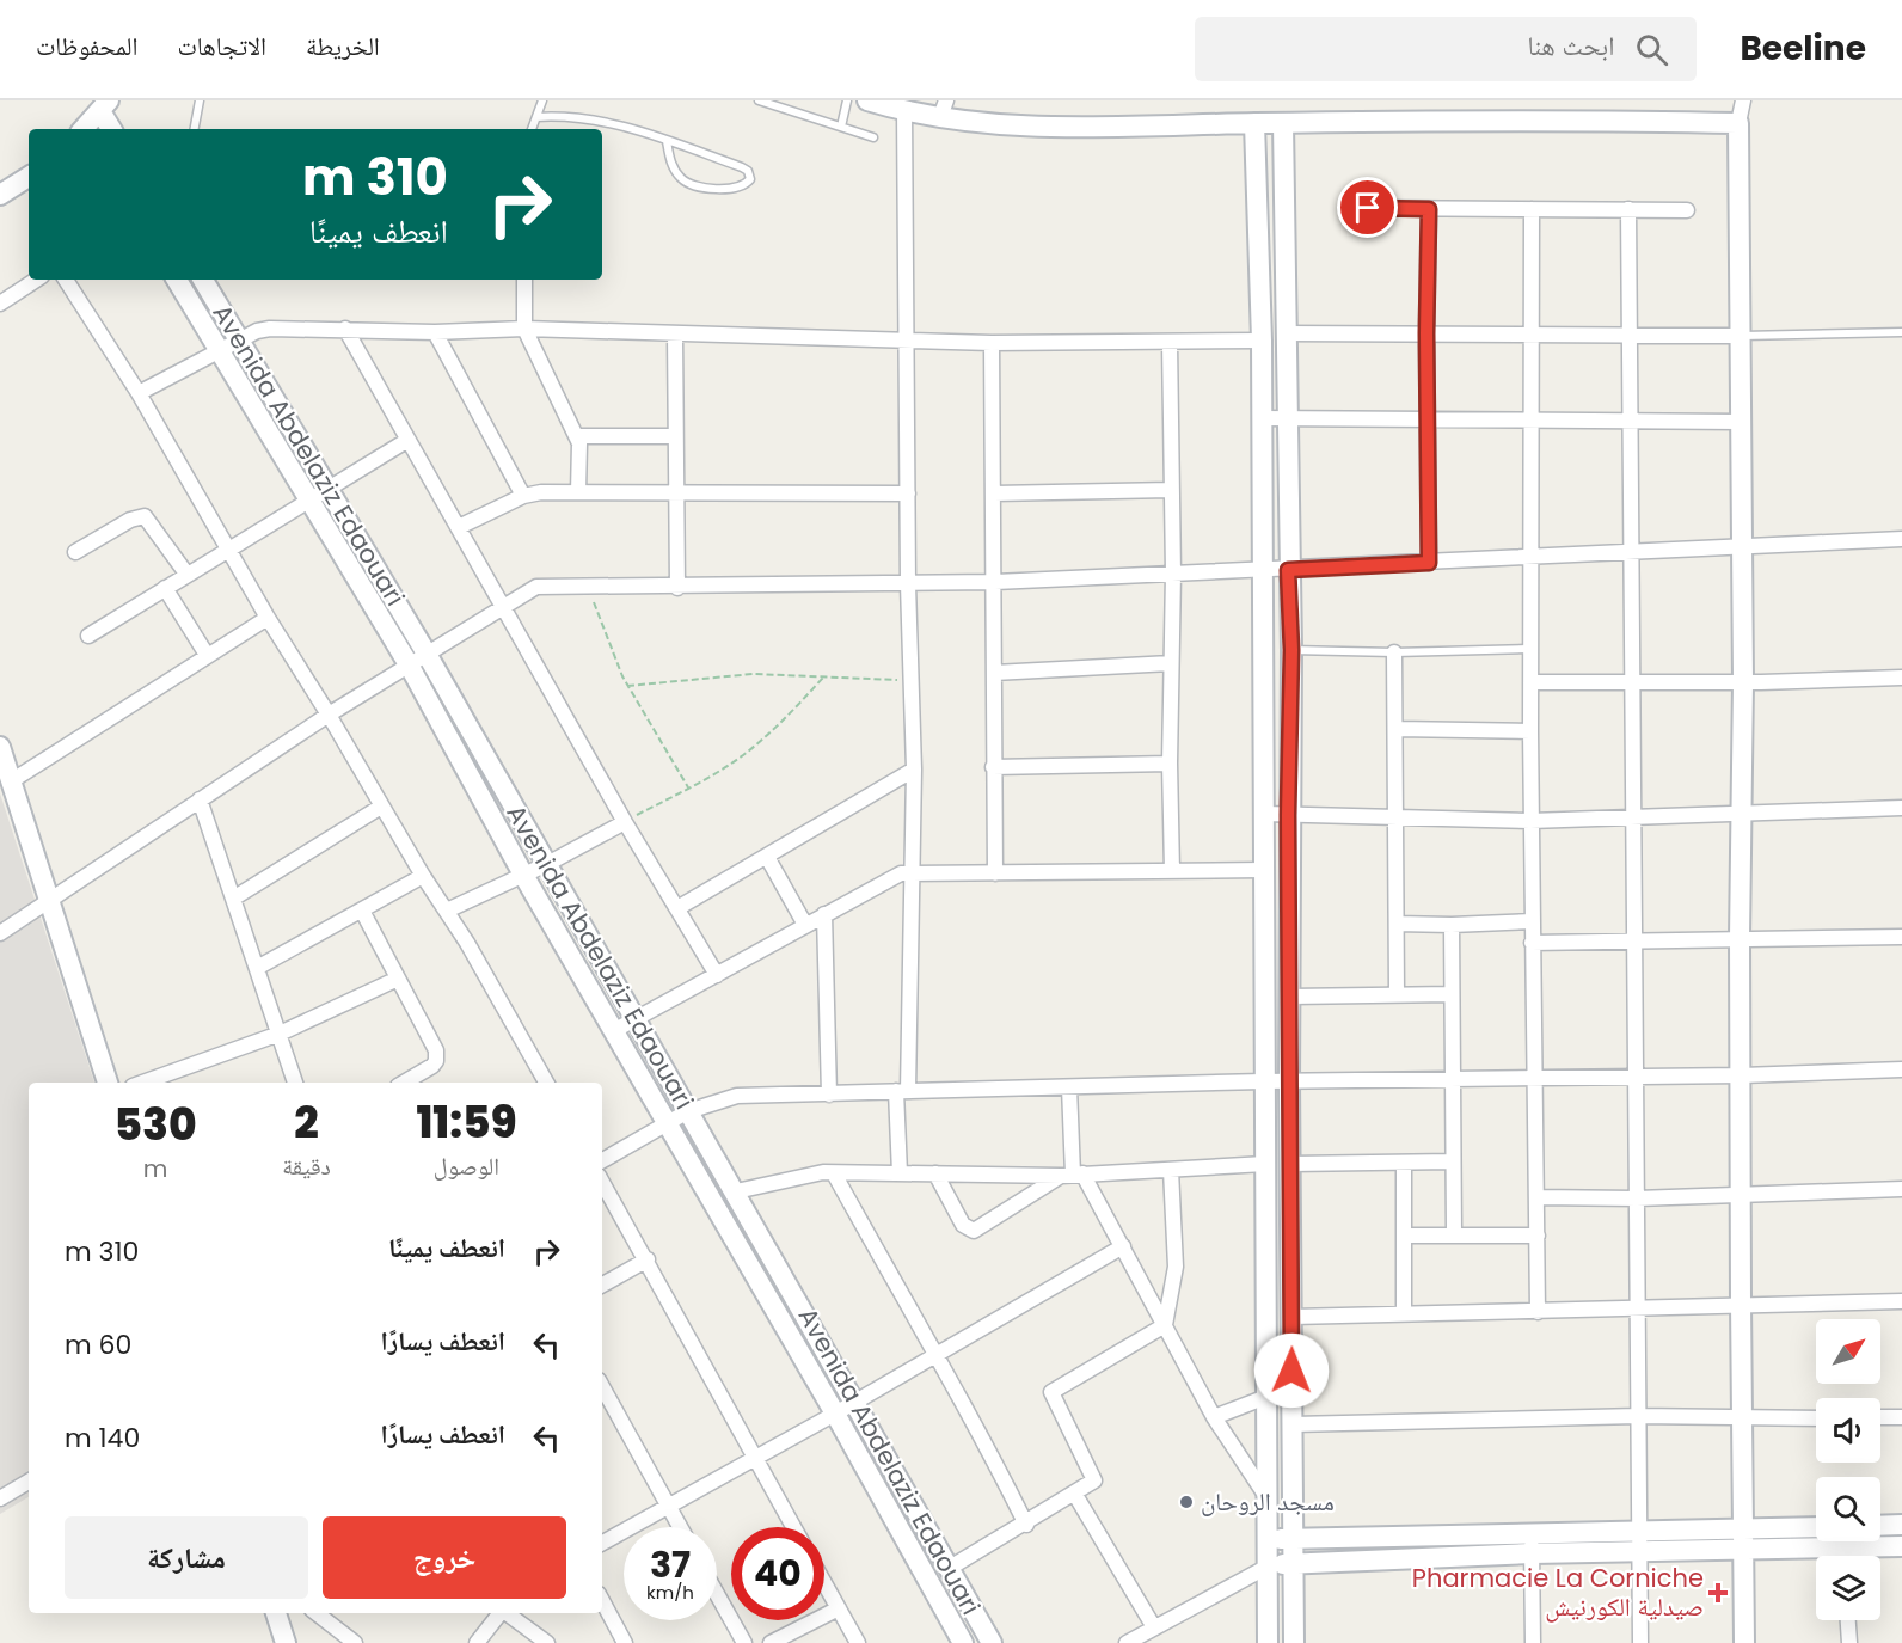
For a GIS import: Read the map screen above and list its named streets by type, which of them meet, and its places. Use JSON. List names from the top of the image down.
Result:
{
  "streets": {
    "street": ["Avenida Abdelaziz Edaouari"]
  },
  "places": {
    "other": ["مسجد الروحان"],
    "health": ["Pharmacie La Corniche صيدلية الكورنيش"]
  },
  "north": "top right",
  "page": {
    "header": "Beeline",
    "search": "ابحث هنا",
    "nav": ["الخريطة", "الاتجاهات", "المحفوظات"],
    "turn": ["310 m", "انعطف يمينًا"],
    "eta": [
      "11:59",
      "الوصول",
      "2",
      "دقيقة",
      "530",
      "m"
    ],
    "list": [
      {
        "name": "انعطف يمينًا",
        "value": "310 m"
      },
      {
        "name": "انعطف يسارًا",
        "value": "60 m"
      },
      {
        "name": "انعطف يسارًا",
        "value": "140 m"
      }
    ],
    "buttons": ["خروج", "مشاركة"],
    "speed": "37 km/h",
    "limit": "40"
  }
}
